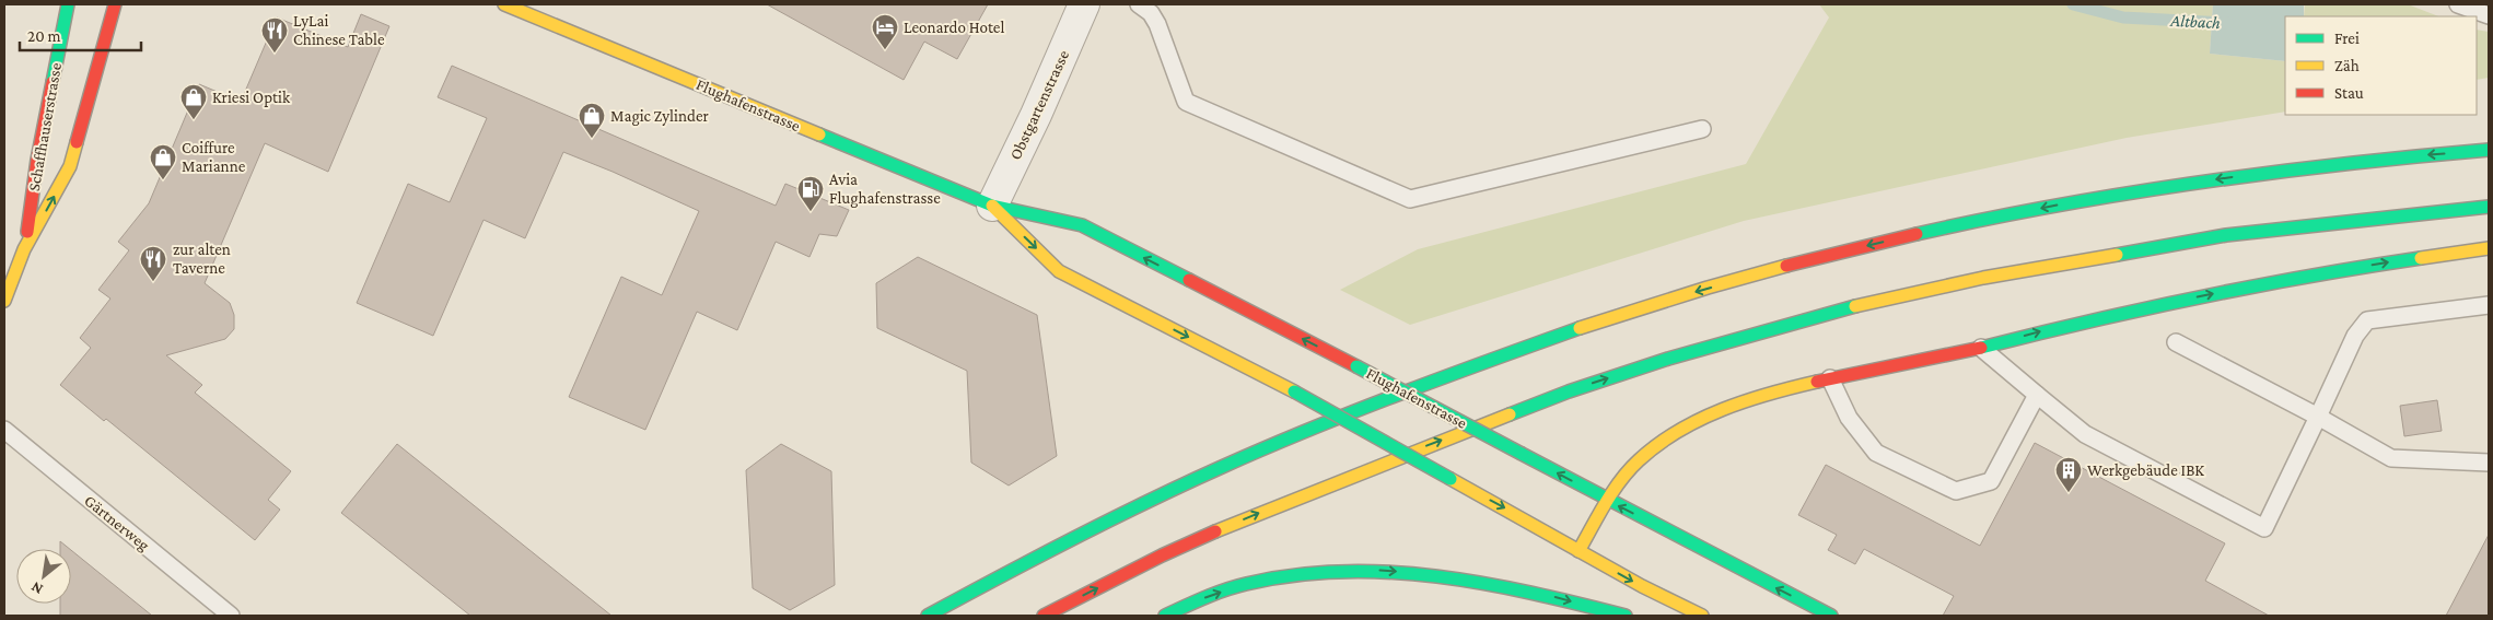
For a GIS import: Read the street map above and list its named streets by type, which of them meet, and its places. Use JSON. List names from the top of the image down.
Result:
{
  "streets": {
    "main road": ["Flughafenstrasse", "Schaffhauserstrasse"],
    "street": ["Obstgartenstrasse"],
    "lane": ["Gärtnerweg"]
  },
  "crossings": [
    ["Flughafenstrasse", "Obstgartenstrasse"]
  ],
  "water": ["Altbach"],
  "places": {
    "hotel": ["Leonardo Hotel"],
    "restaurant": ["LyLai Chinese Table", "zur alten Taverne"],
    "shop": ["Kriesi Optik", "Magic Zylinder", "Coiffure Marianne"],
    "fuel station": ["Avia Flughafenstrasse"],
    "building": ["Werkgebäude IBK"]
  },
  "legend": ["Frei", "Zäh", "Stau"],
  "scale_bar": "20 m",
  "north": "bottom left"
}
